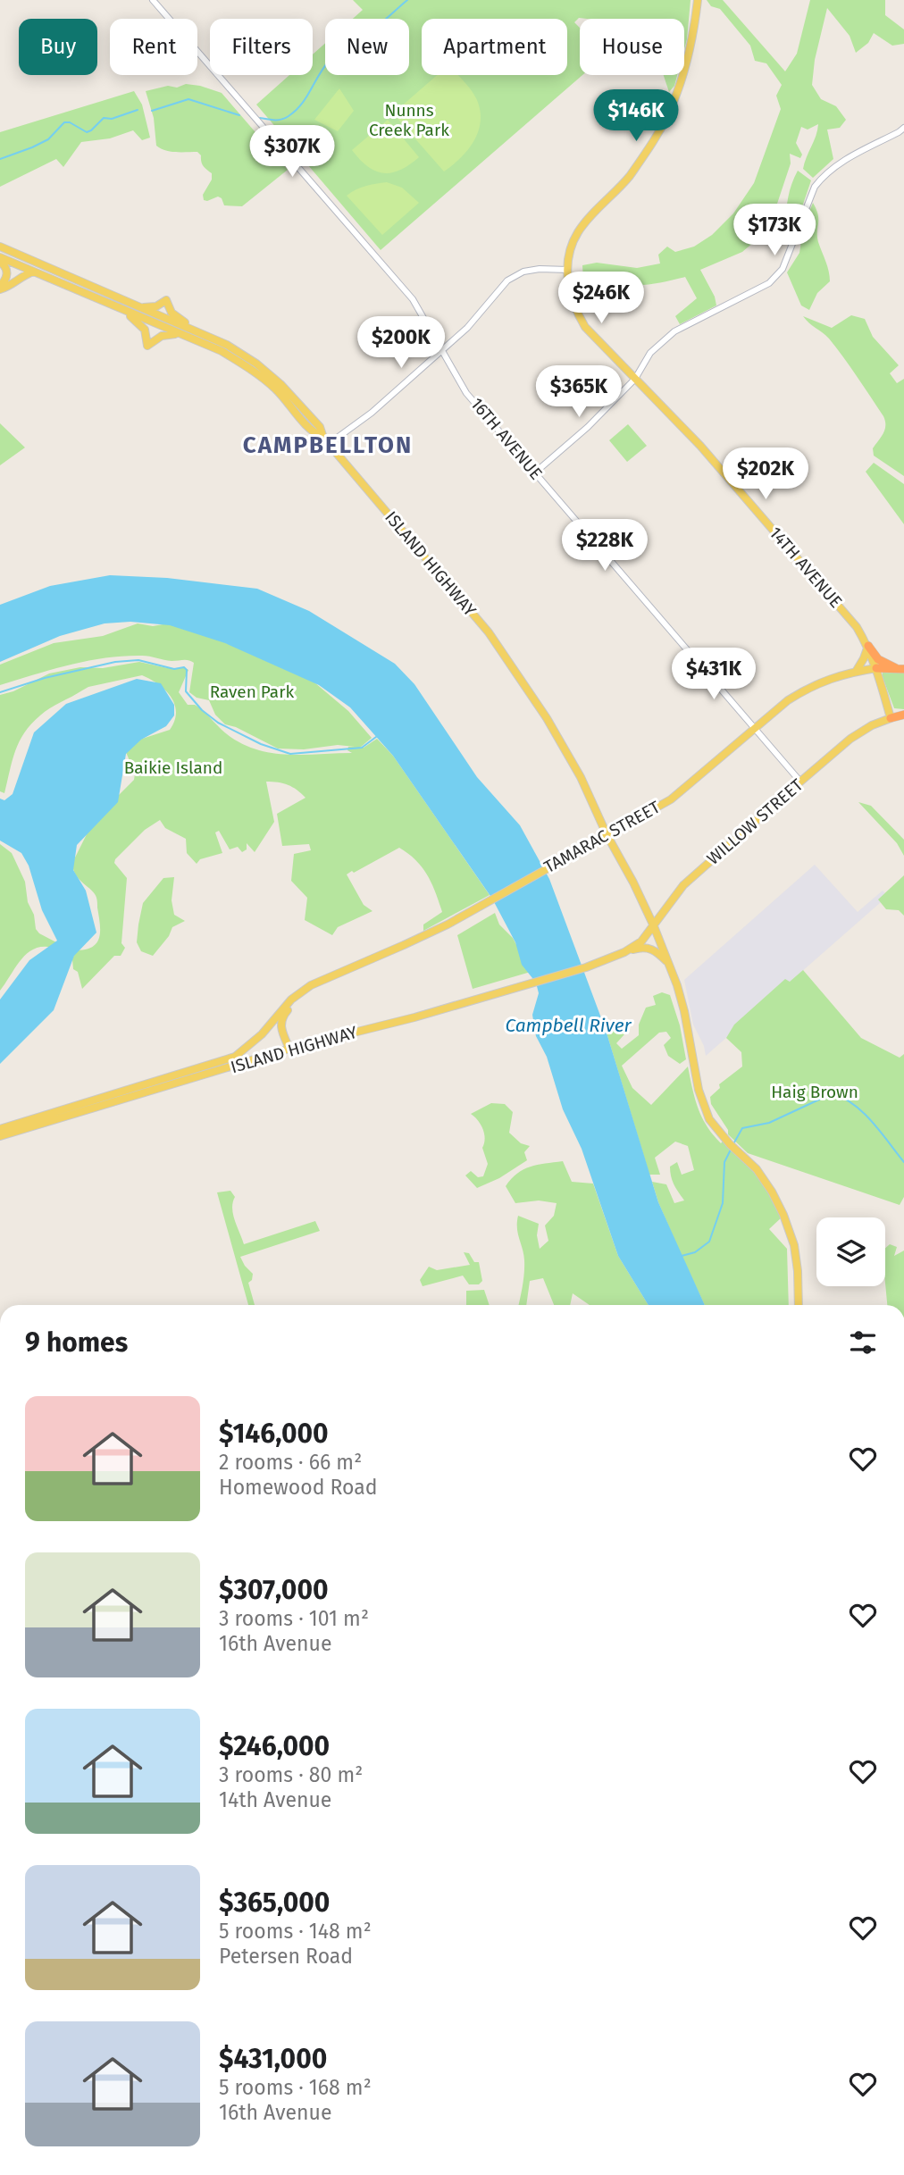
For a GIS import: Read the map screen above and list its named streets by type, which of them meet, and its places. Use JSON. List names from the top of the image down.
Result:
{
  "streets": {
    "main road": [
      "ISLAND HIGHWAY",
      "14TH AVENUE",
      "WILLOW STREET",
      "TAMARAC STREET"
    ],
    "street": ["16TH AVENUE"]
  },
  "crossings": [
    ["16TH AVENUE", "WILLOW STREET"],
    ["16TH AVENUE", "TAMARAC STREET"],
    ["ISLAND HIGHWAY", "WILLOW STREET"],
    ["ISLAND HIGHWAY", "TAMARAC STREET"],
    ["14TH AVENUE", "TAMARAC STREET"]
  ],
  "districts": ["CAMPBELLTON"],
  "water": ["Campbell River"],
  "parks": [
    "Nunns Creek Park",
    "Raven Park",
    "Baikie Island",
    "Haig Brown"
  ],
  "page": {
    "chip": [
      "Buy",
      "Rent",
      "Filters",
      "New",
      "Apartment",
      "House"
    ],
    "price": [
      "$146K",
      "$307K",
      "$173K",
      "$246K",
      "$200K",
      "$365K",
      "$202K",
      "$228K",
      "$431K"
    ],
    "heading": "9 homes",
    "list": [
      {
        "name": "$146,000",
        "note": "2 rooms · 66 m² · Homewood Road"
      },
      {
        "name": "$307,000",
        "note": "3 rooms · 101 m² · 16th Avenue"
      },
      {
        "name": "$246,000",
        "note": "3 rooms · 80 m² · 14th Avenue"
      },
      {
        "name": "$365,000",
        "note": "5 rooms · 148 m² · Petersen Road"
      },
      {
        "name": "$431,000",
        "note": "5 rooms · 168 m² · 16th Avenue"
      }
    ]
  }
}
